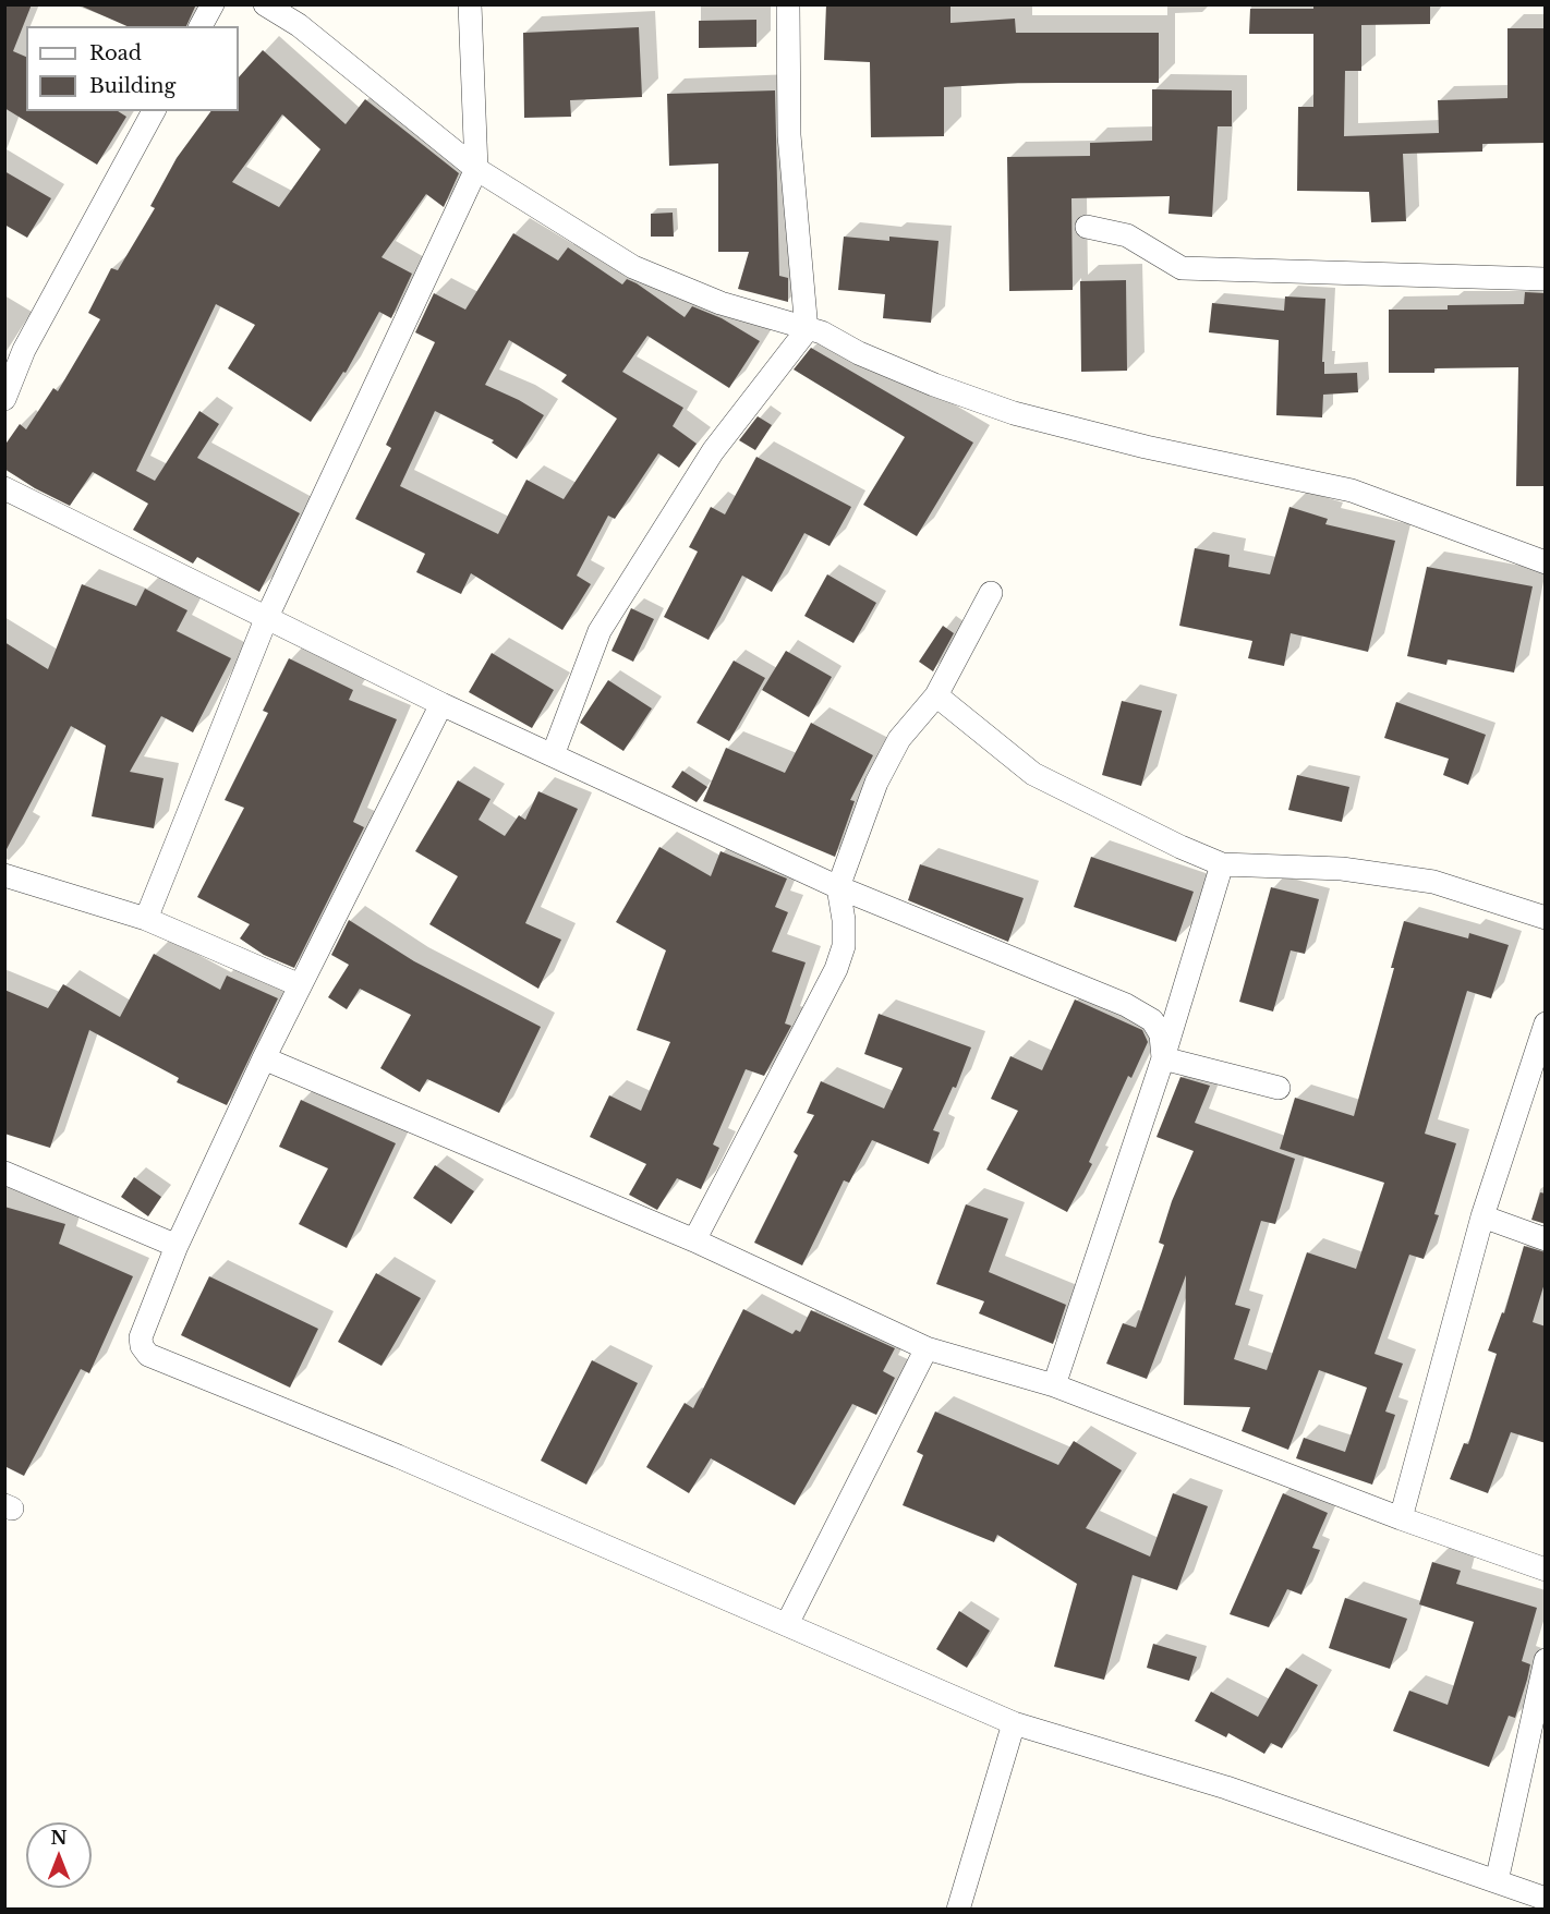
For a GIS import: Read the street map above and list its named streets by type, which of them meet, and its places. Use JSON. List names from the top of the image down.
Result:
{
  "legend": ["Road", "Building"],
  "north": "top"
}
